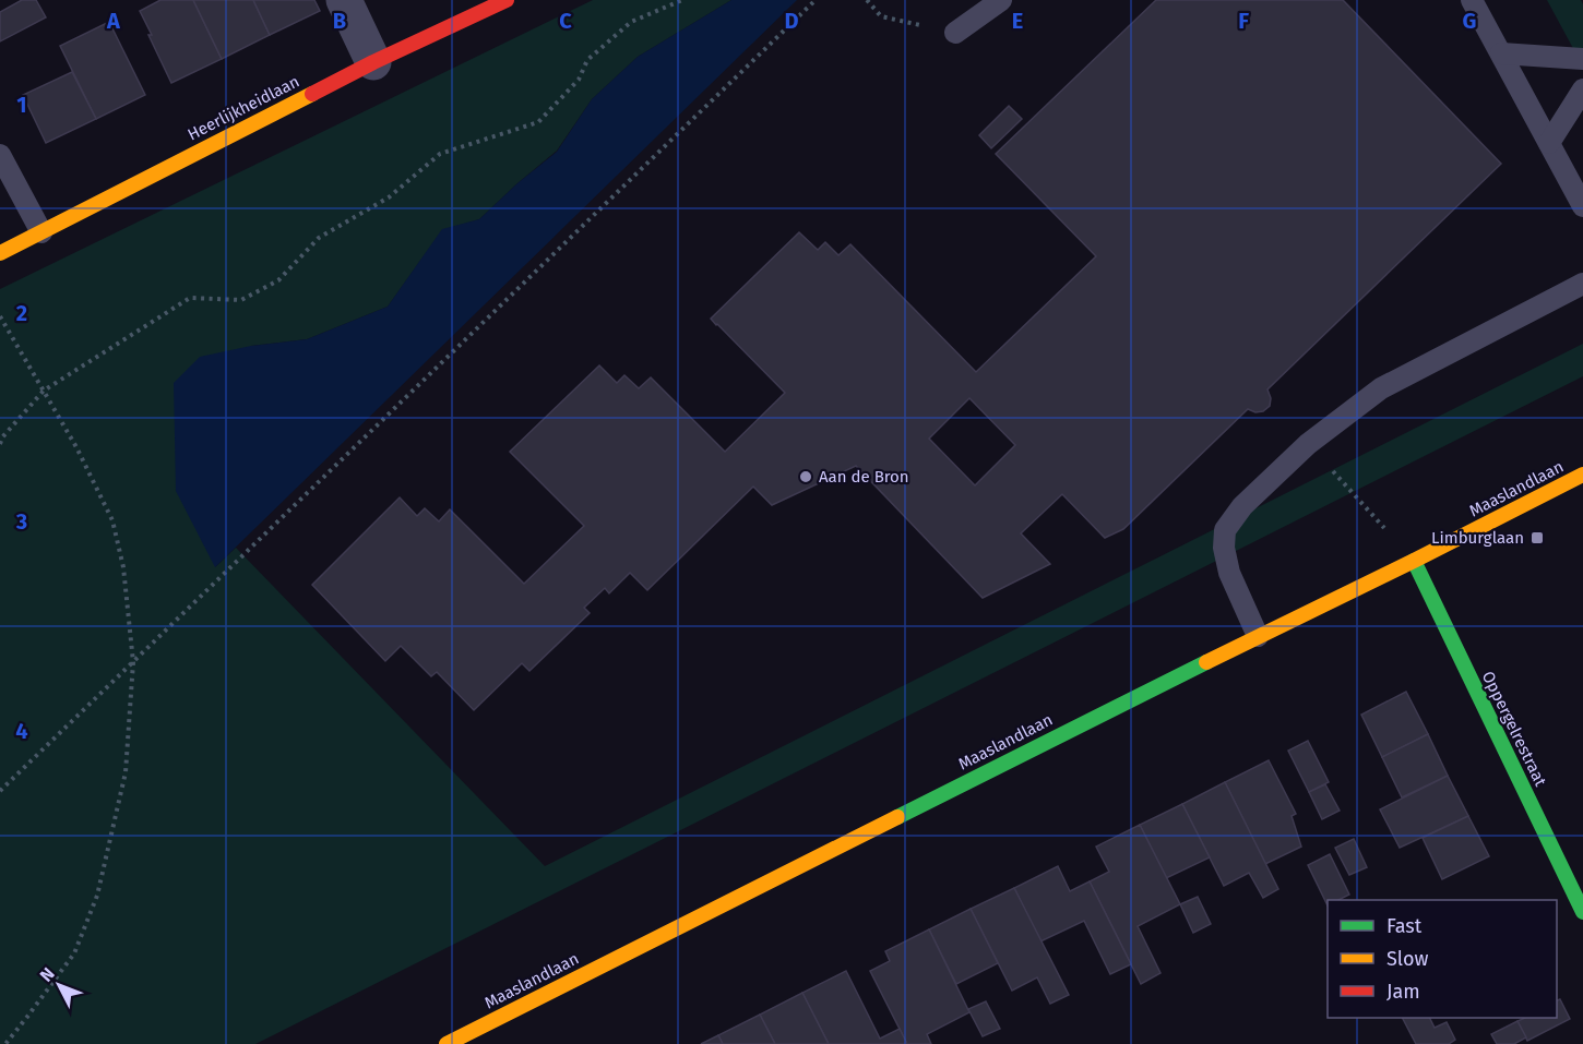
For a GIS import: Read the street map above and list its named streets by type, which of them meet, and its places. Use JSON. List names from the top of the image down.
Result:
{
  "streets": {
    "street": ["Heerlijkheidlaan", "Maaslandlaan", "Oppergelrestraat"]
  },
  "crossings": [
    ["Maaslandlaan", "Oppergelrestraat"]
  ],
  "places": {
    "other": ["Aan de Bron"],
    "transit": ["Limburglaan"]
  },
  "legend": ["Fast", "Slow", "Jam"],
  "north": "top left",
  "grid": {
    "columns": [
      "A",
      "B",
      "C",
      "D",
      "E",
      "F",
      "G"
    ],
    "rows": [
      "1",
      "2",
      "3",
      "4"
    ]
  }
}
